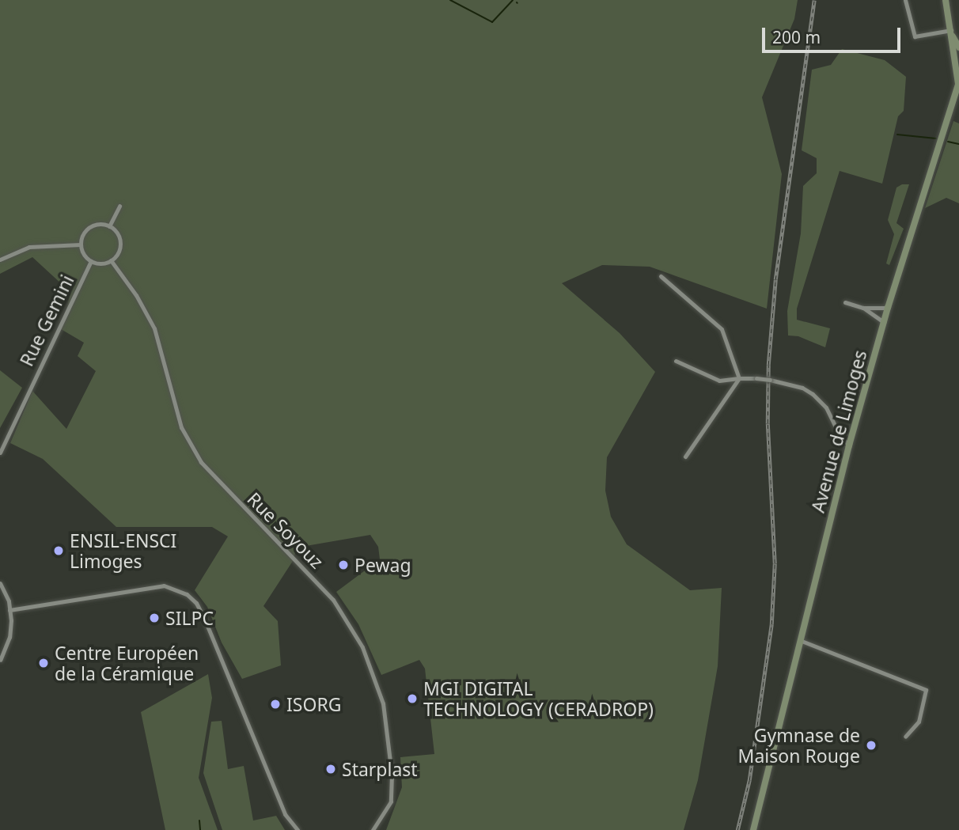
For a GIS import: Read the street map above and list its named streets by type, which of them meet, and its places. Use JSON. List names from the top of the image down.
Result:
{
  "streets": {
    "main road": ["Avenue de Limoges"],
    "street": ["Rue Gemini", "Rue Soyouz"]
  },
  "crossings": [
    ["Rue Gemini", "Rue Soyouz"]
  ],
  "places": [
    "ENSIL-ENSCI Limoges",
    "Pewag",
    "SILPC",
    "Centre Européen de la Céramique",
    "MGI DIGITAL TECHNOLOGY (CERADROP)",
    "ISORG",
    "Gymnase de Maison Rouge",
    "Starplast"
  ],
  "scale_bar": "200 m"
}
